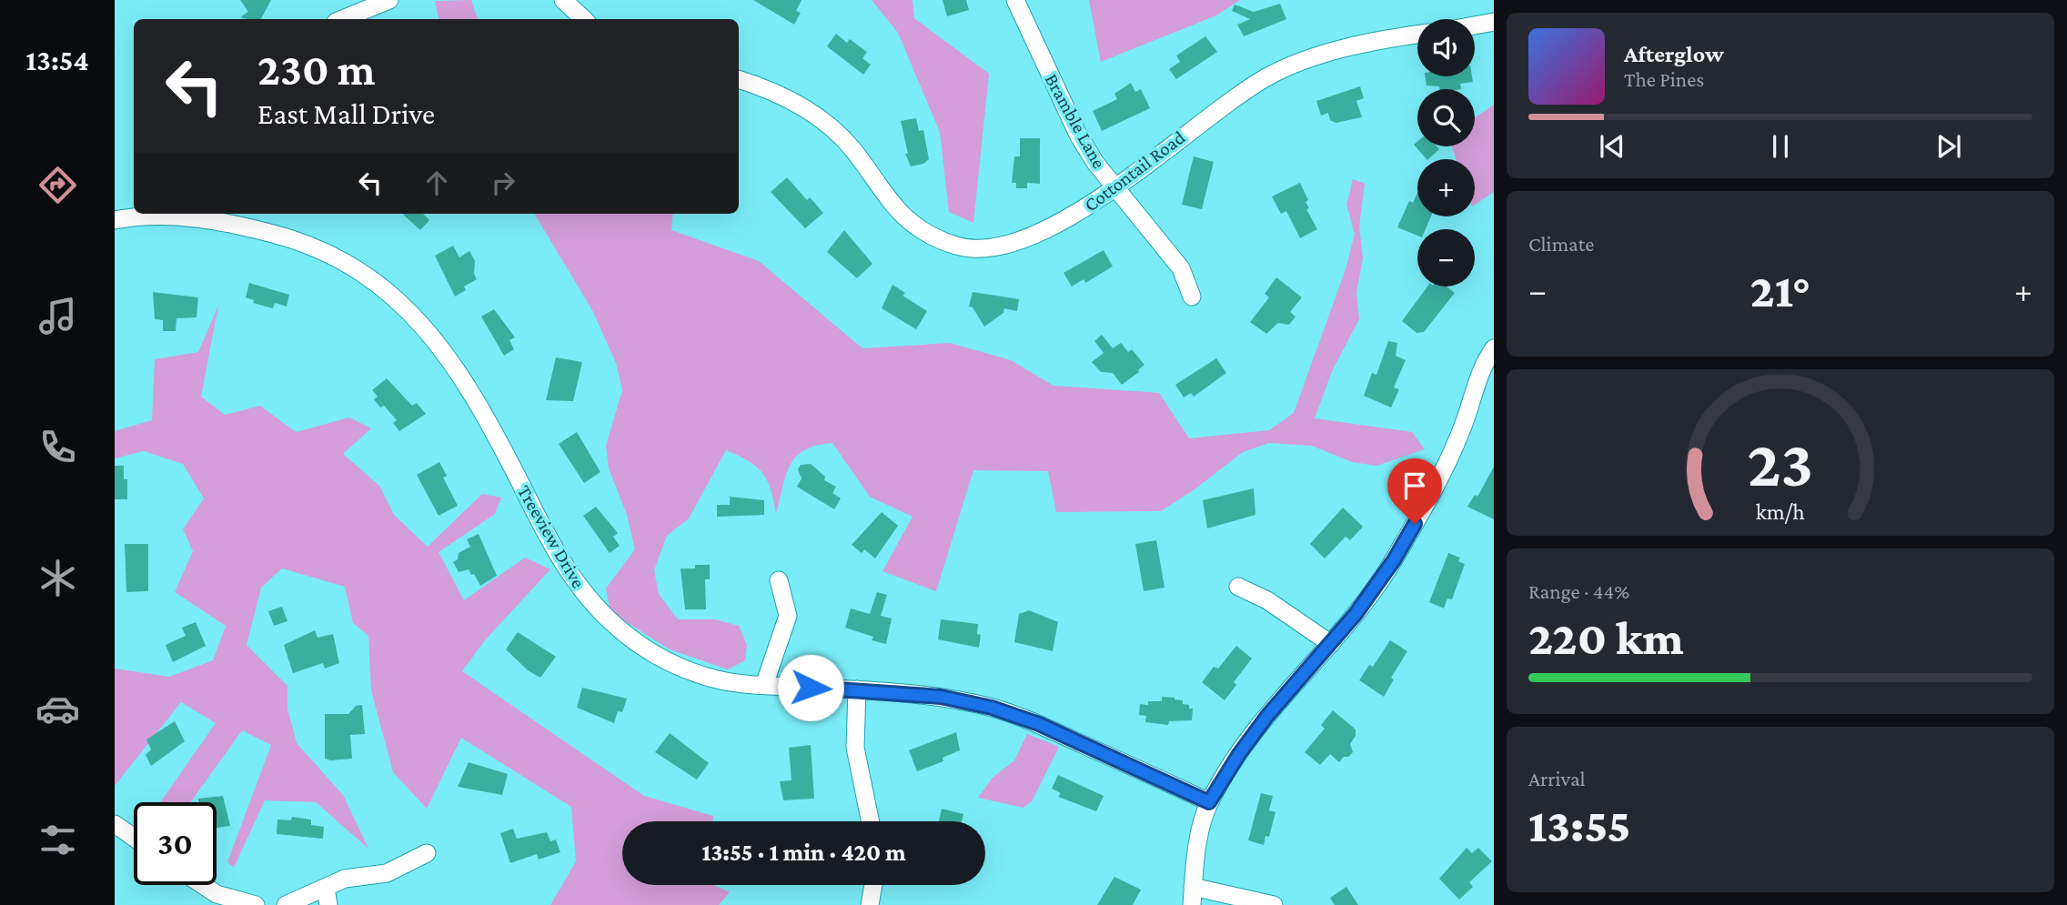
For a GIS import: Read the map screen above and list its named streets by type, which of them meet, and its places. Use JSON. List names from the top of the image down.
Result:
{
  "streets": {
    "street": ["Bramble Lane", "Cottontail Road", "Treeview Drive"]
  },
  "crossings": [
    ["Bramble Lane", "Cottontail Road"]
  ],
  "page": {
    "tabs": "13:54",
    "map_buttons": ["+", "−"],
    "turn": ["230 m", "East Mall Drive"],
    "song": ["Afterglow", "The Pines"],
    "tile": [
      "Climate",
      ["Range · 44%", "220 km"],
      ["Arrival", "13:55"]
    ],
    "heat": ["−", "21°", "+"],
    "limit": "30",
    "trip": "13:55 · 1 min · 420 m",
    "gauge": ["23", "km/h"]
  }
}
